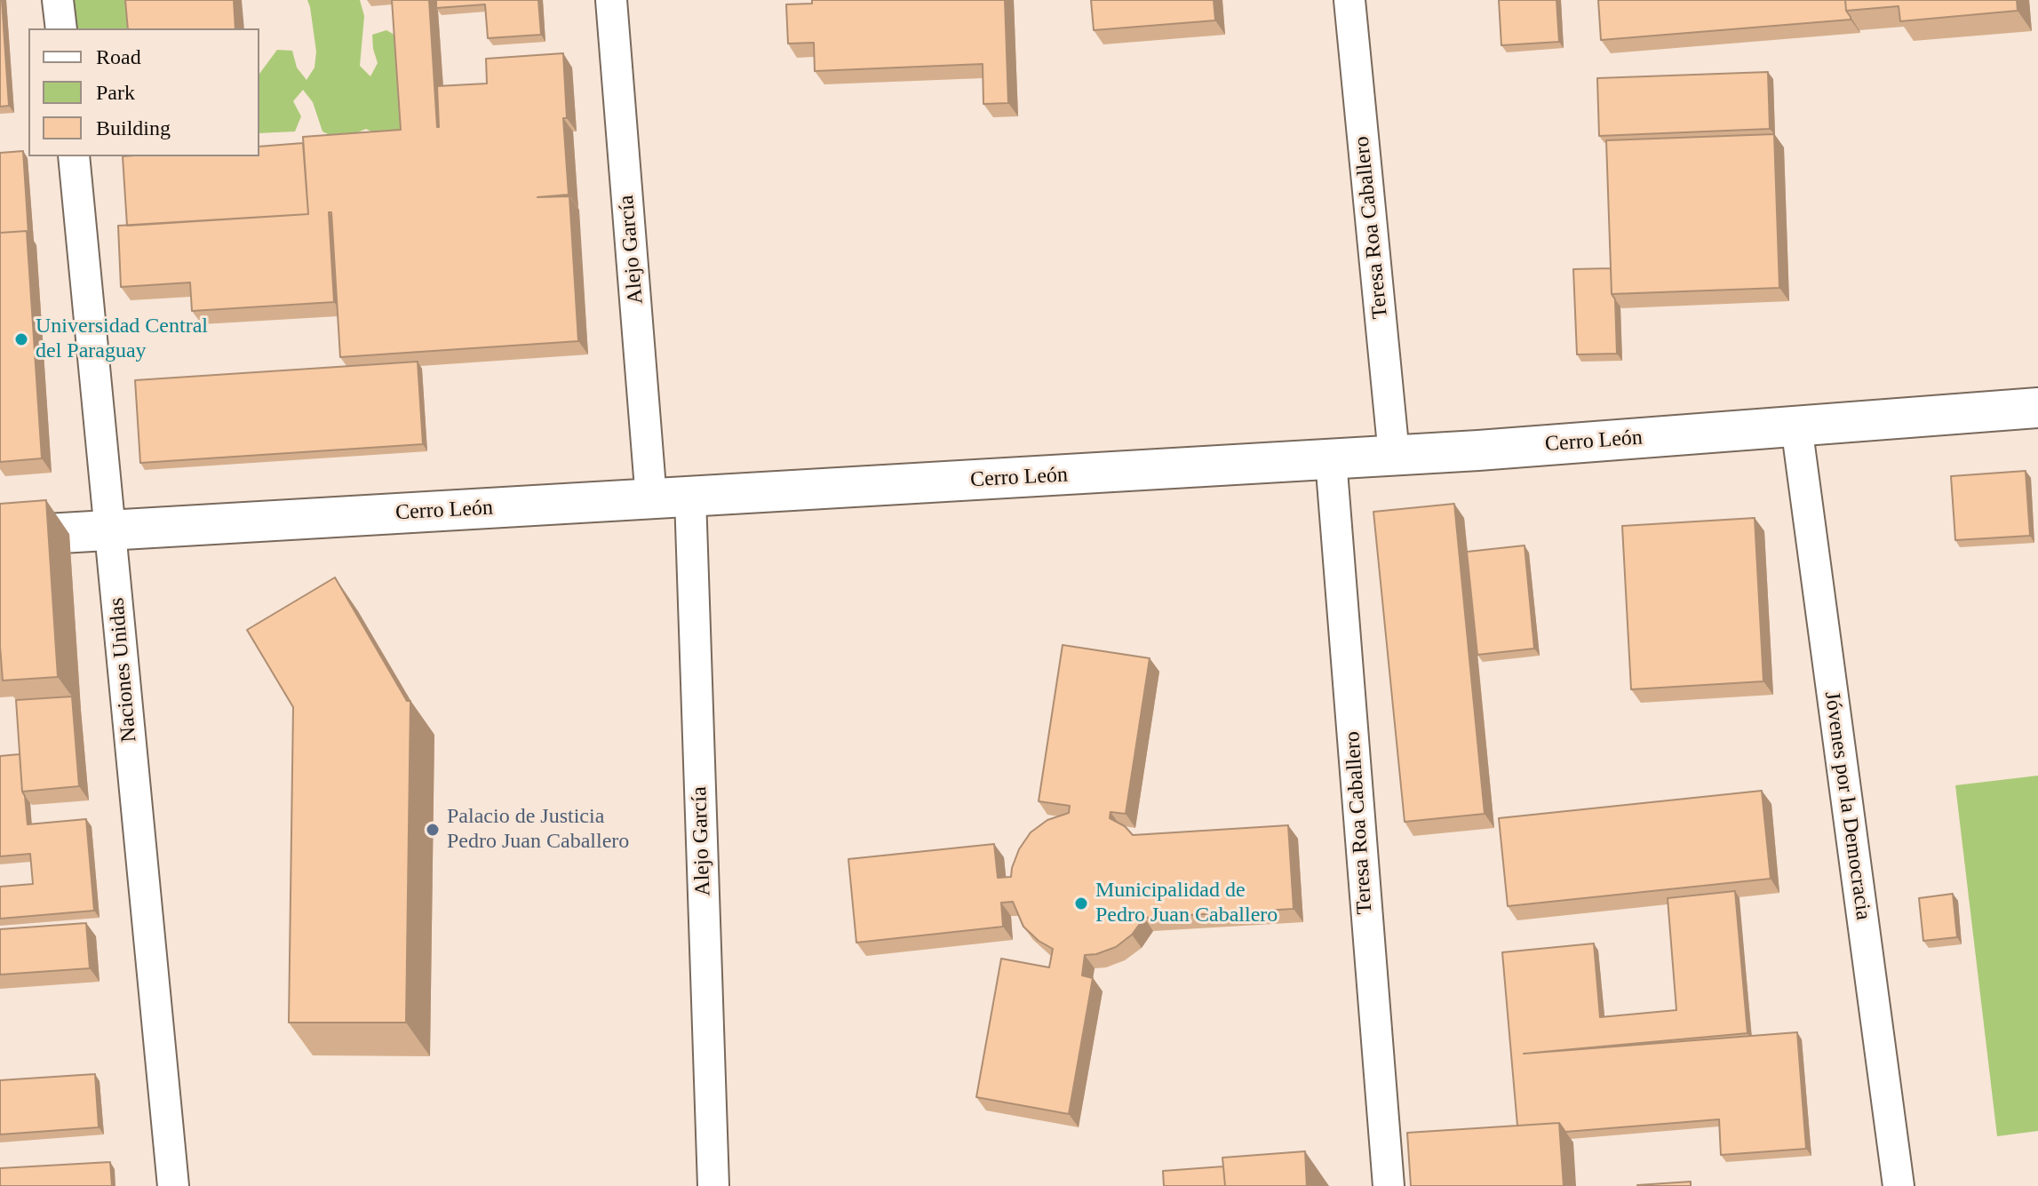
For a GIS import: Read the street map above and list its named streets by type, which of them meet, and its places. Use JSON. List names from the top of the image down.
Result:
{
  "streets": {
    "street": [
      "Teresa Roa Caballero",
      "Alejo García",
      "Cerro León",
      "Naciones Unidas",
      "Jóvenes por la Democracia"
    ]
  },
  "crossings": [
    ["Teresa Roa Caballero", "Cerro León"],
    ["Alejo García", "Cerro León"],
    ["Cerro León", "Naciones Unidas"],
    ["Cerro León", "Jóvenes por la Democracia"]
  ],
  "places": ["Universidad Central del Paraguay", "Palacio de Justicia Pedro Juan Caballero", "Municipalidad de Pedro Juan Caballero"],
  "legend": ["Road", "Park", "Building"]
}
